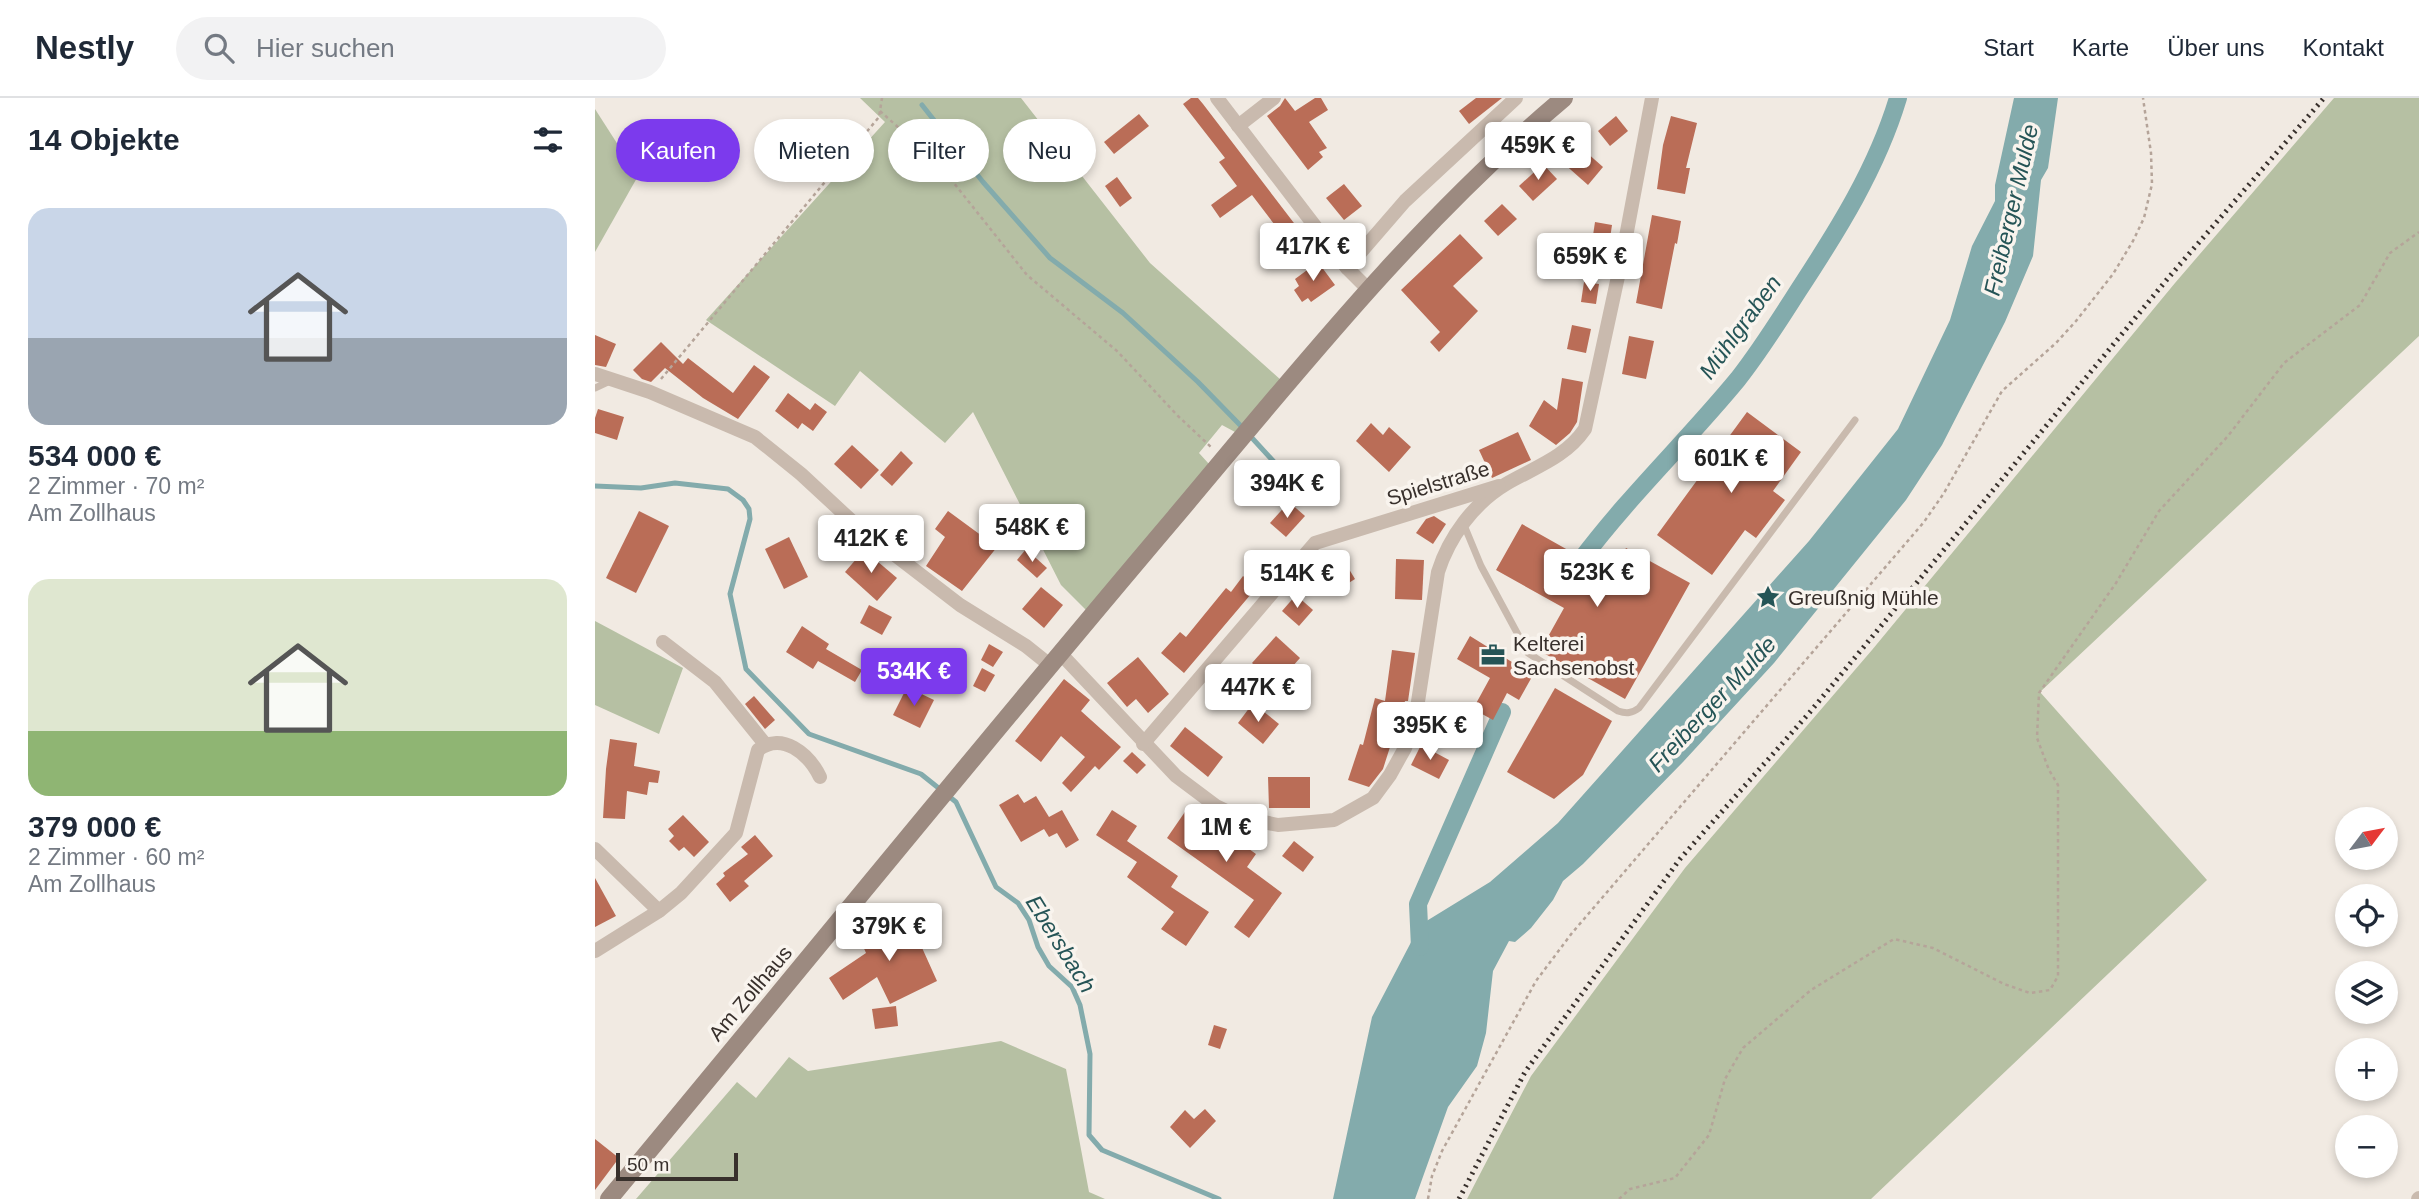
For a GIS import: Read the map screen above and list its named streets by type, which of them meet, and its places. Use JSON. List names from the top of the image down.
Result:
{
  "streets": {
    "main road": ["Am Zollhaus"],
    "street": ["Spielstraße"]
  },
  "water": ["Freiberger Mulde", "Mühlgraben", "Ebersbach"],
  "places": {
    "place": ["Greußnig Mühle"],
    "office": ["Kelterei Sachsenobst"]
  },
  "scale_bar": "50 m",
  "north": "top right",
  "page": {
    "header": "Nestly",
    "search": "Hier suchen",
    "nav": [
      "Start",
      "Karte",
      "Über uns",
      "Kontakt"
    ],
    "heading": "14 Objekte",
    "chip": [
      "Kaufen",
      "Mieten",
      "Filter",
      "Neu"
    ],
    "price": [
      "459K €",
      "417K €",
      "659K €",
      "601K €",
      "394K €",
      "548K €",
      "412K €",
      "523K €",
      "514K €",
      "534K €",
      "447K €",
      "395K €",
      "1M €",
      "379K €"
    ],
    "list": [
      {
        "name": "534 000 €",
        "note": "2 Zimmer · 70 m² · Am Zollhaus"
      },
      {
        "name": "379 000 €",
        "note": "2 Zimmer · 60 m² · Am Zollhaus"
      }
    ],
    "map_buttons": ["+", "−"],
    "scale": "50 m"
  }
}
